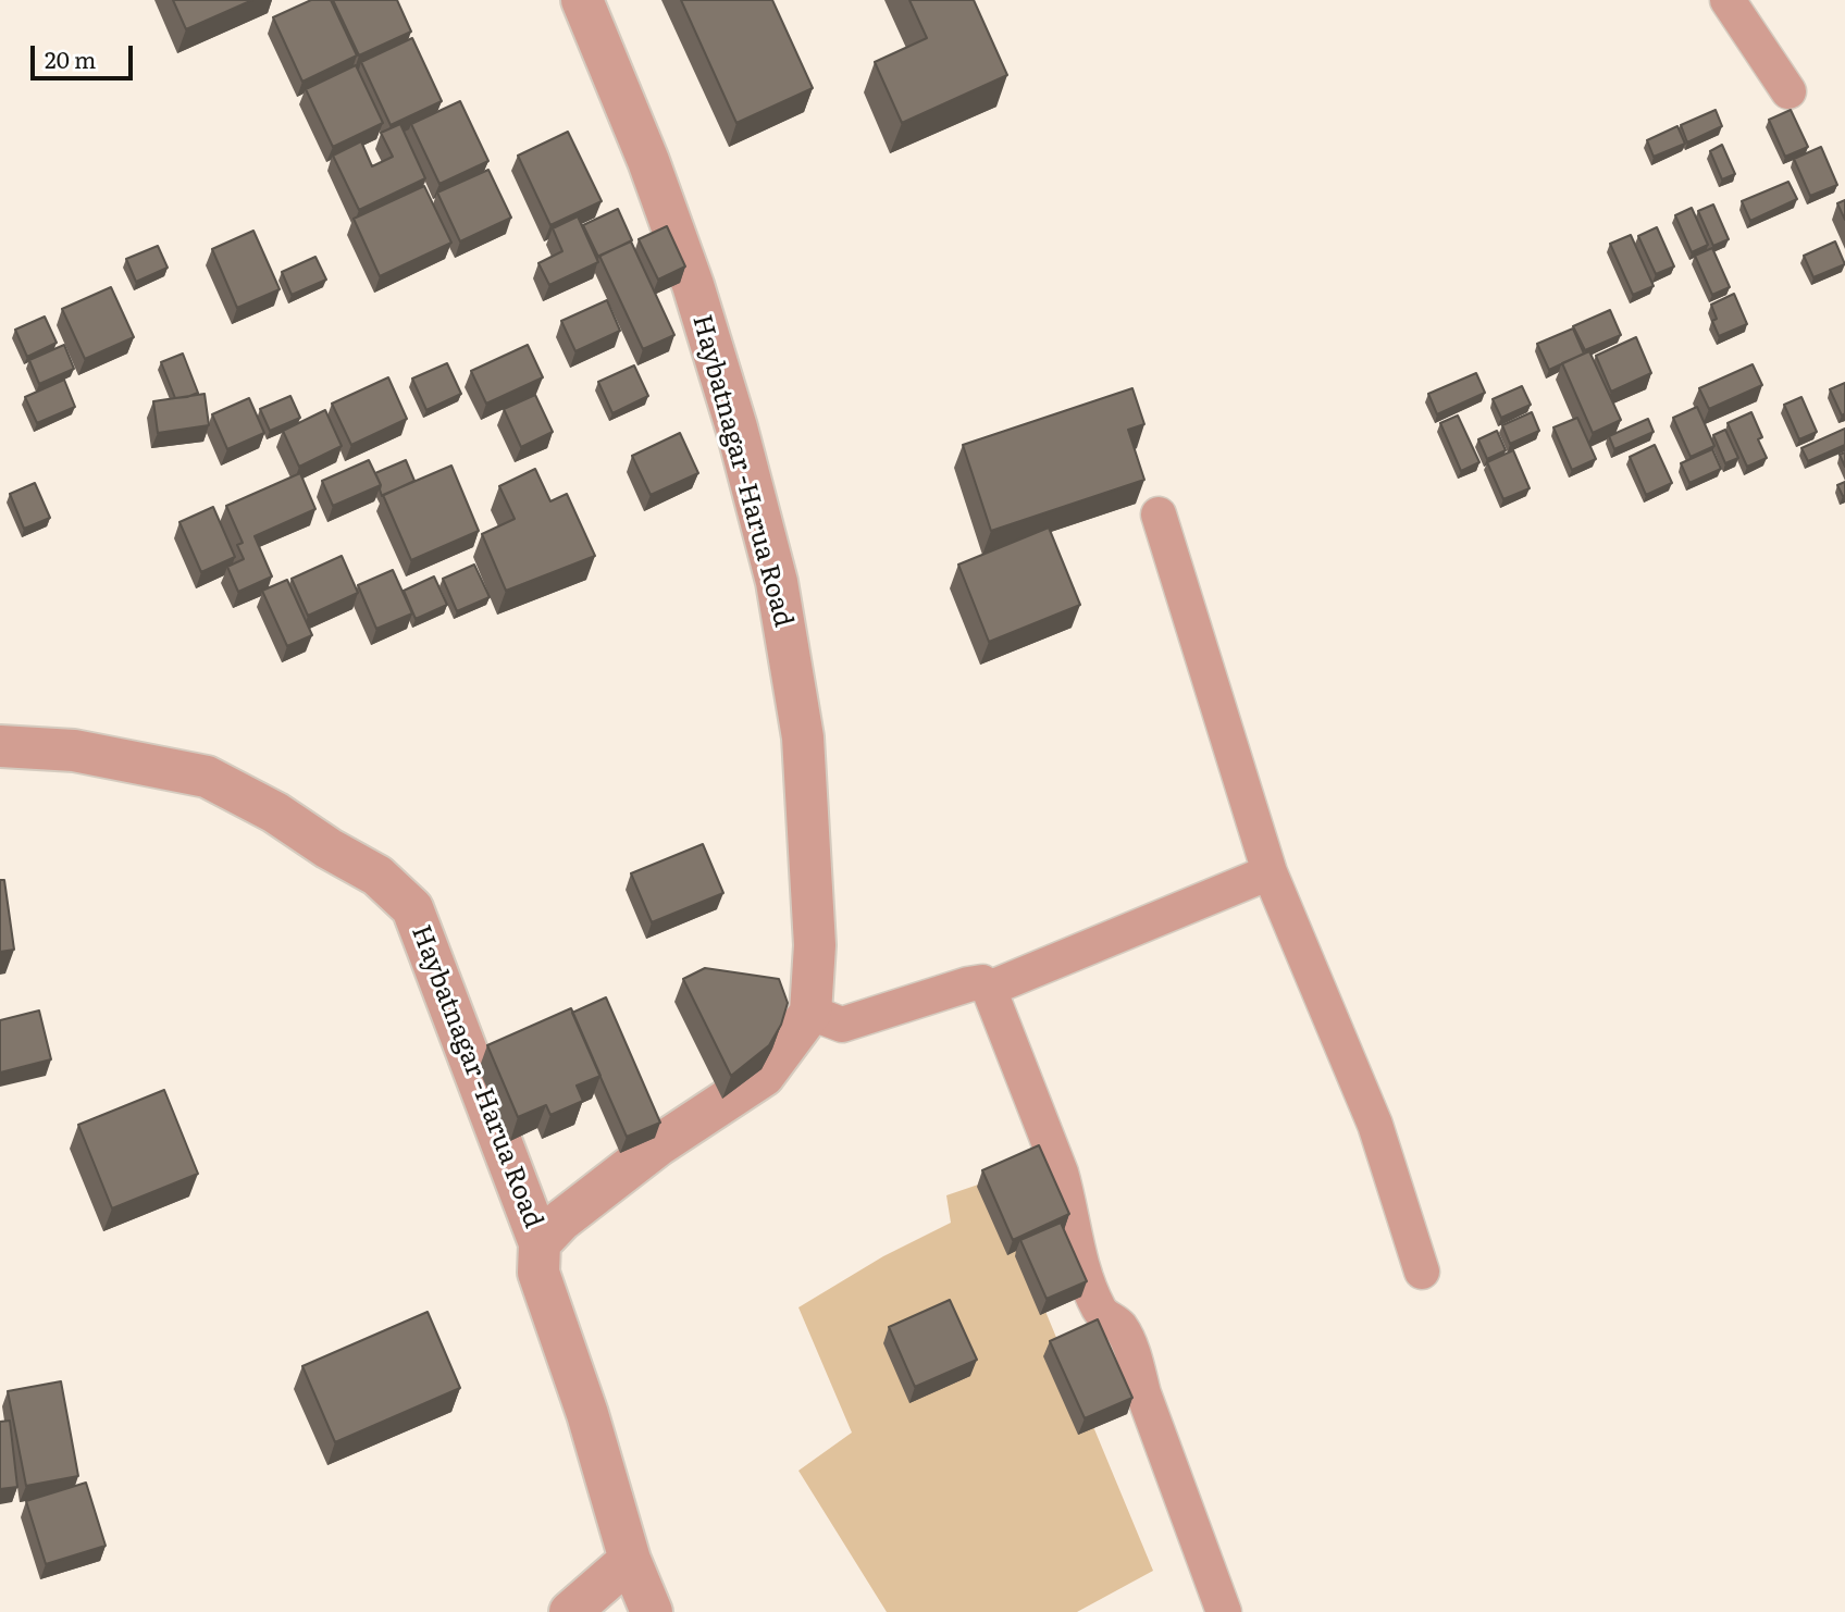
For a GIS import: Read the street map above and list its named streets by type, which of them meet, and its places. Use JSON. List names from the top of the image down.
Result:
{
  "streets": {
    "street": ["Haybatnagar -Harua Road"]
  },
  "scale_bar": "20 m"
}
